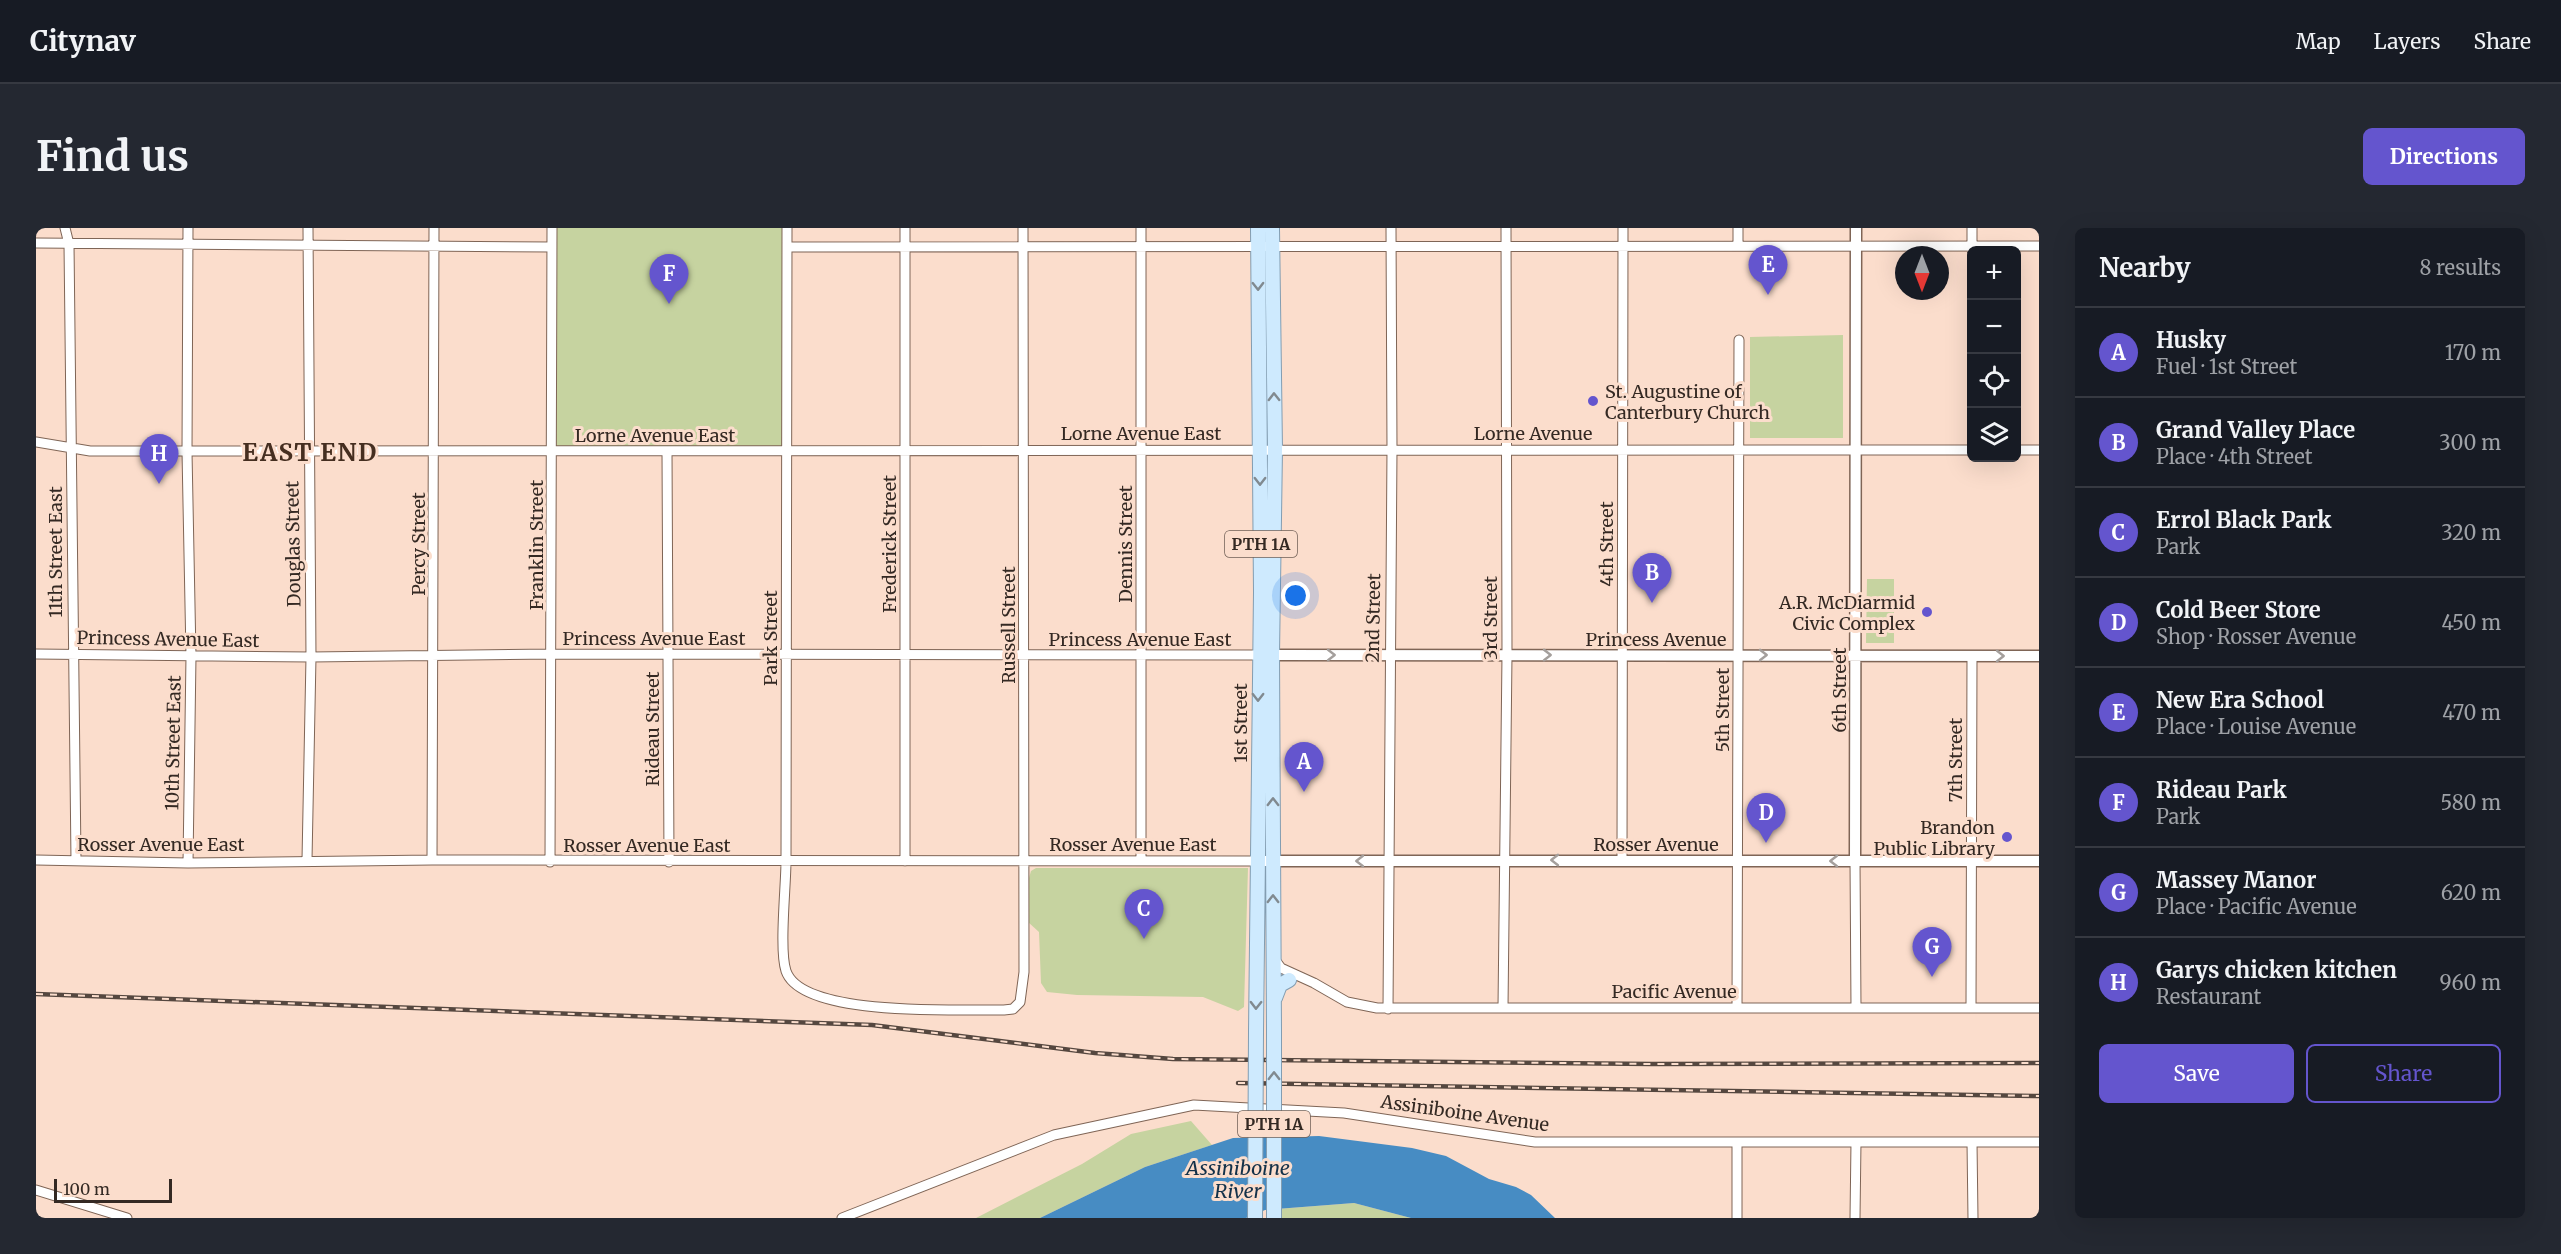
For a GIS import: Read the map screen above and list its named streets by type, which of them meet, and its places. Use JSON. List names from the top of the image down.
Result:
{
  "streets": {
    "main road": ["PTH 1A", "1st Street"],
    "street": [
      "Lorne Avenue East",
      "Lorne Avenue",
      "Douglas Street",
      "Percy Street",
      "Frederick Street",
      "Dennis Street",
      "4th Street",
      "Franklin Street",
      "11th Street East",
      "2nd Street",
      "3rd Street",
      "Russell Street",
      "Princess Avenue East",
      "Park Street",
      "Princess Avenue",
      "6th Street",
      "5th Street",
      "Rideau Street",
      "10th Street East",
      "7th Street",
      "Rosser Avenue East",
      "Rosser Avenue",
      "Pacific Avenue",
      "Assiniboine Avenue"
    ]
  },
  "crossings": [
    ["Lorne Avenue East", "Lorne Avenue"],
    ["Lorne Avenue East", "Douglas Street"],
    ["Lorne Avenue East", "Percy Street"],
    ["Lorne Avenue East", "Frederick Street"],
    ["Lorne Avenue East", "Dennis Street"],
    ["Lorne Avenue East", "Franklin Street"],
    ["Lorne Avenue East", "11th Street East"],
    ["Lorne Avenue East", "Russell Street"],
    ["Lorne Avenue East", "Park Street"],
    ["Lorne Avenue East", "1st Street"],
    ["Lorne Avenue East", "Rideau Street"],
    ["Lorne Avenue East", "10th Street East"],
    ["Lorne Avenue", "4th Street"],
    ["Lorne Avenue", "2nd Street"],
    ["Lorne Avenue", "3rd Street"],
    ["Lorne Avenue", "6th Street"],
    ["Lorne Avenue", "5th Street"],
    ["Lorne Avenue", "1st Street"],
    ["Douglas Street", "Princess Avenue East"],
    ["Douglas Street", "Rosser Avenue East"],
    ["Percy Street", "Princess Avenue East"],
    ["Percy Street", "Rosser Avenue East"],
    ["Frederick Street", "Princess Avenue East"],
    ["Frederick Street", "Rosser Avenue East"],
    ["Dennis Street", "Princess Avenue East"],
    ["Dennis Street", "Rosser Avenue East"],
    ["4th Street", "Princess Avenue"],
    ["4th Street", "Rosser Avenue"],
    ["Franklin Street", "Princess Avenue East"],
    ["Franklin Street", "Rosser Avenue East"],
    ["11th Street East", "Princess Avenue East"],
    ["11th Street East", "Rosser Avenue East"],
    ["2nd Street", "Princess Avenue"],
    ["2nd Street", "Rosser Avenue"],
    ["2nd Street", "Pacific Avenue"],
    ["3rd Street", "Princess Avenue"],
    ["3rd Street", "Rosser Avenue"],
    ["3rd Street", "Pacific Avenue"],
    ["Russell Street", "Princess Avenue East"],
    ["Russell Street", "Park Street"],
    ["Russell Street", "Rosser Avenue East"],
    ["Princess Avenue East", "Park Street"],
    ["Princess Avenue East", "Princess Avenue"],
    ["Princess Avenue East", "1st Street"],
    ["Princess Avenue East", "Rideau Street"],
    ["Princess Avenue East", "10th Street East"],
    ["Park Street", "Rosser Avenue East"],
    ["Princess Avenue", "6th Street"],
    ["Princess Avenue", "5th Street"],
    ["Princess Avenue", "1st Street"],
    ["Princess Avenue", "7th Street"],
    ["6th Street", "Rosser Avenue"],
    ["6th Street", "Pacific Avenue"],
    ["5th Street", "Rosser Avenue"],
    ["5th Street", "Pacific Avenue"],
    ["1st Street", "Rosser Avenue East"],
    ["1st Street", "Rosser Avenue"],
    ["1st Street", "Pacific Avenue"],
    ["Rideau Street", "Rosser Avenue East"],
    ["10th Street East", "Rosser Avenue East"],
    ["7th Street", "Rosser Avenue"],
    ["7th Street", "Pacific Avenue"],
    ["Rosser Avenue East", "Rosser Avenue"]
  ],
  "one_way": ["Princess Avenue", "Rosser Avenue"],
  "districts": ["EAST END"],
  "water": ["Assiniboine River"],
  "places": ["St. Augustine of Canterbury Church", "A.R. McDiarmid Civic Complex", "Brandon Public Library"],
  "scale_bar": "100 m",
  "north": "bottom",
  "page": {
    "header": "Citynav",
    "nav": ["Map", "Layers", "Share"],
    "buttons": [
      "Directions",
      ["Save", "Share"]
    ],
    "title": "Find us",
    "heading": ["Nearby", "8 results"],
    "pins": [
      "E",
      "F",
      "H",
      "B",
      "A",
      "D",
      "C",
      "G"
    ],
    "map_buttons": ["+", "−"],
    "list": [
      {
        "mark": "A",
        "name": "Husky",
        "note": "Fuel · 1st Street",
        "value": "170 m"
      },
      {
        "mark": "B",
        "name": "Grand Valley Place",
        "note": "Place · 4th Street",
        "value": "300 m"
      },
      {
        "mark": "C",
        "name": "Errol Black Park",
        "note": "Park",
        "value": "320 m"
      },
      {
        "mark": "D",
        "name": "Cold Beer Store",
        "note": "Shop · Rosser Avenue",
        "value": "450 m"
      },
      {
        "mark": "E",
        "name": "New Era School",
        "note": "Place · Louise Avenue",
        "value": "470 m"
      },
      {
        "mark": "F",
        "name": "Rideau Park",
        "note": "Park",
        "value": "580 m"
      },
      {
        "mark": "G",
        "name": "Massey Manor",
        "note": "Place · Pacific Avenue",
        "value": "620 m"
      },
      {
        "mark": "H",
        "name": "Garys chicken kitchen",
        "note": "Restaurant",
        "value": "960 m"
      }
    ],
    "scale": "100 m"
  }
}
